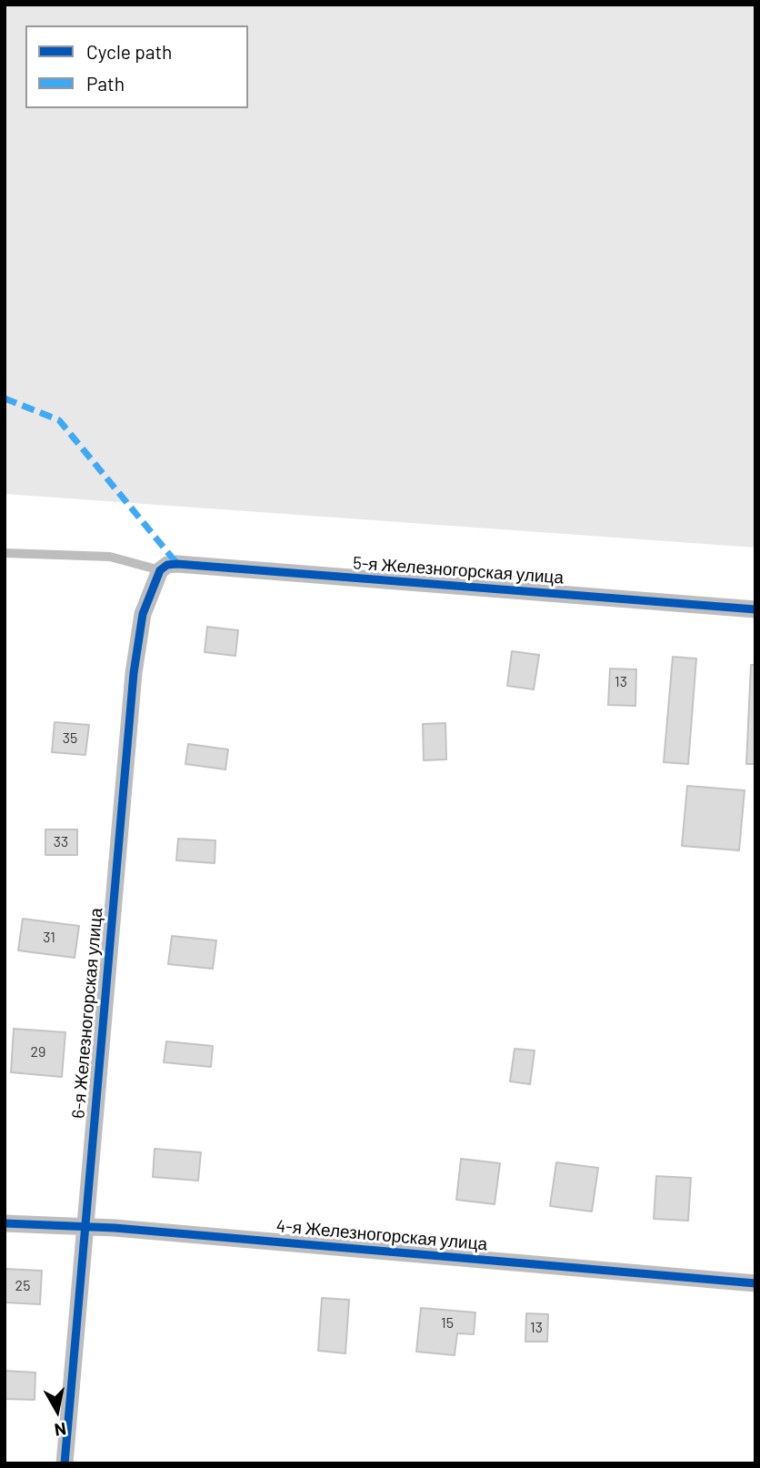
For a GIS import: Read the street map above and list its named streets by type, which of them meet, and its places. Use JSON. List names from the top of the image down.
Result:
{
  "streets": {
    "street": ["5-я Железногорская улица", "6-я Железногорская улица", "4-я Железногорская улица"]
  },
  "crossings": [
    ["5-я Железногорская улица", "6-я Железногорская улица"],
    ["6-я Железногорская улица", "4-я Железногорская улица"]
  ],
  "house_numbers": [
    "13",
    "35",
    "33",
    "31",
    "29",
    "25",
    "15",
    "13"
  ],
  "legend": ["Cycle path", "Path"],
  "north": "bottom"
}
